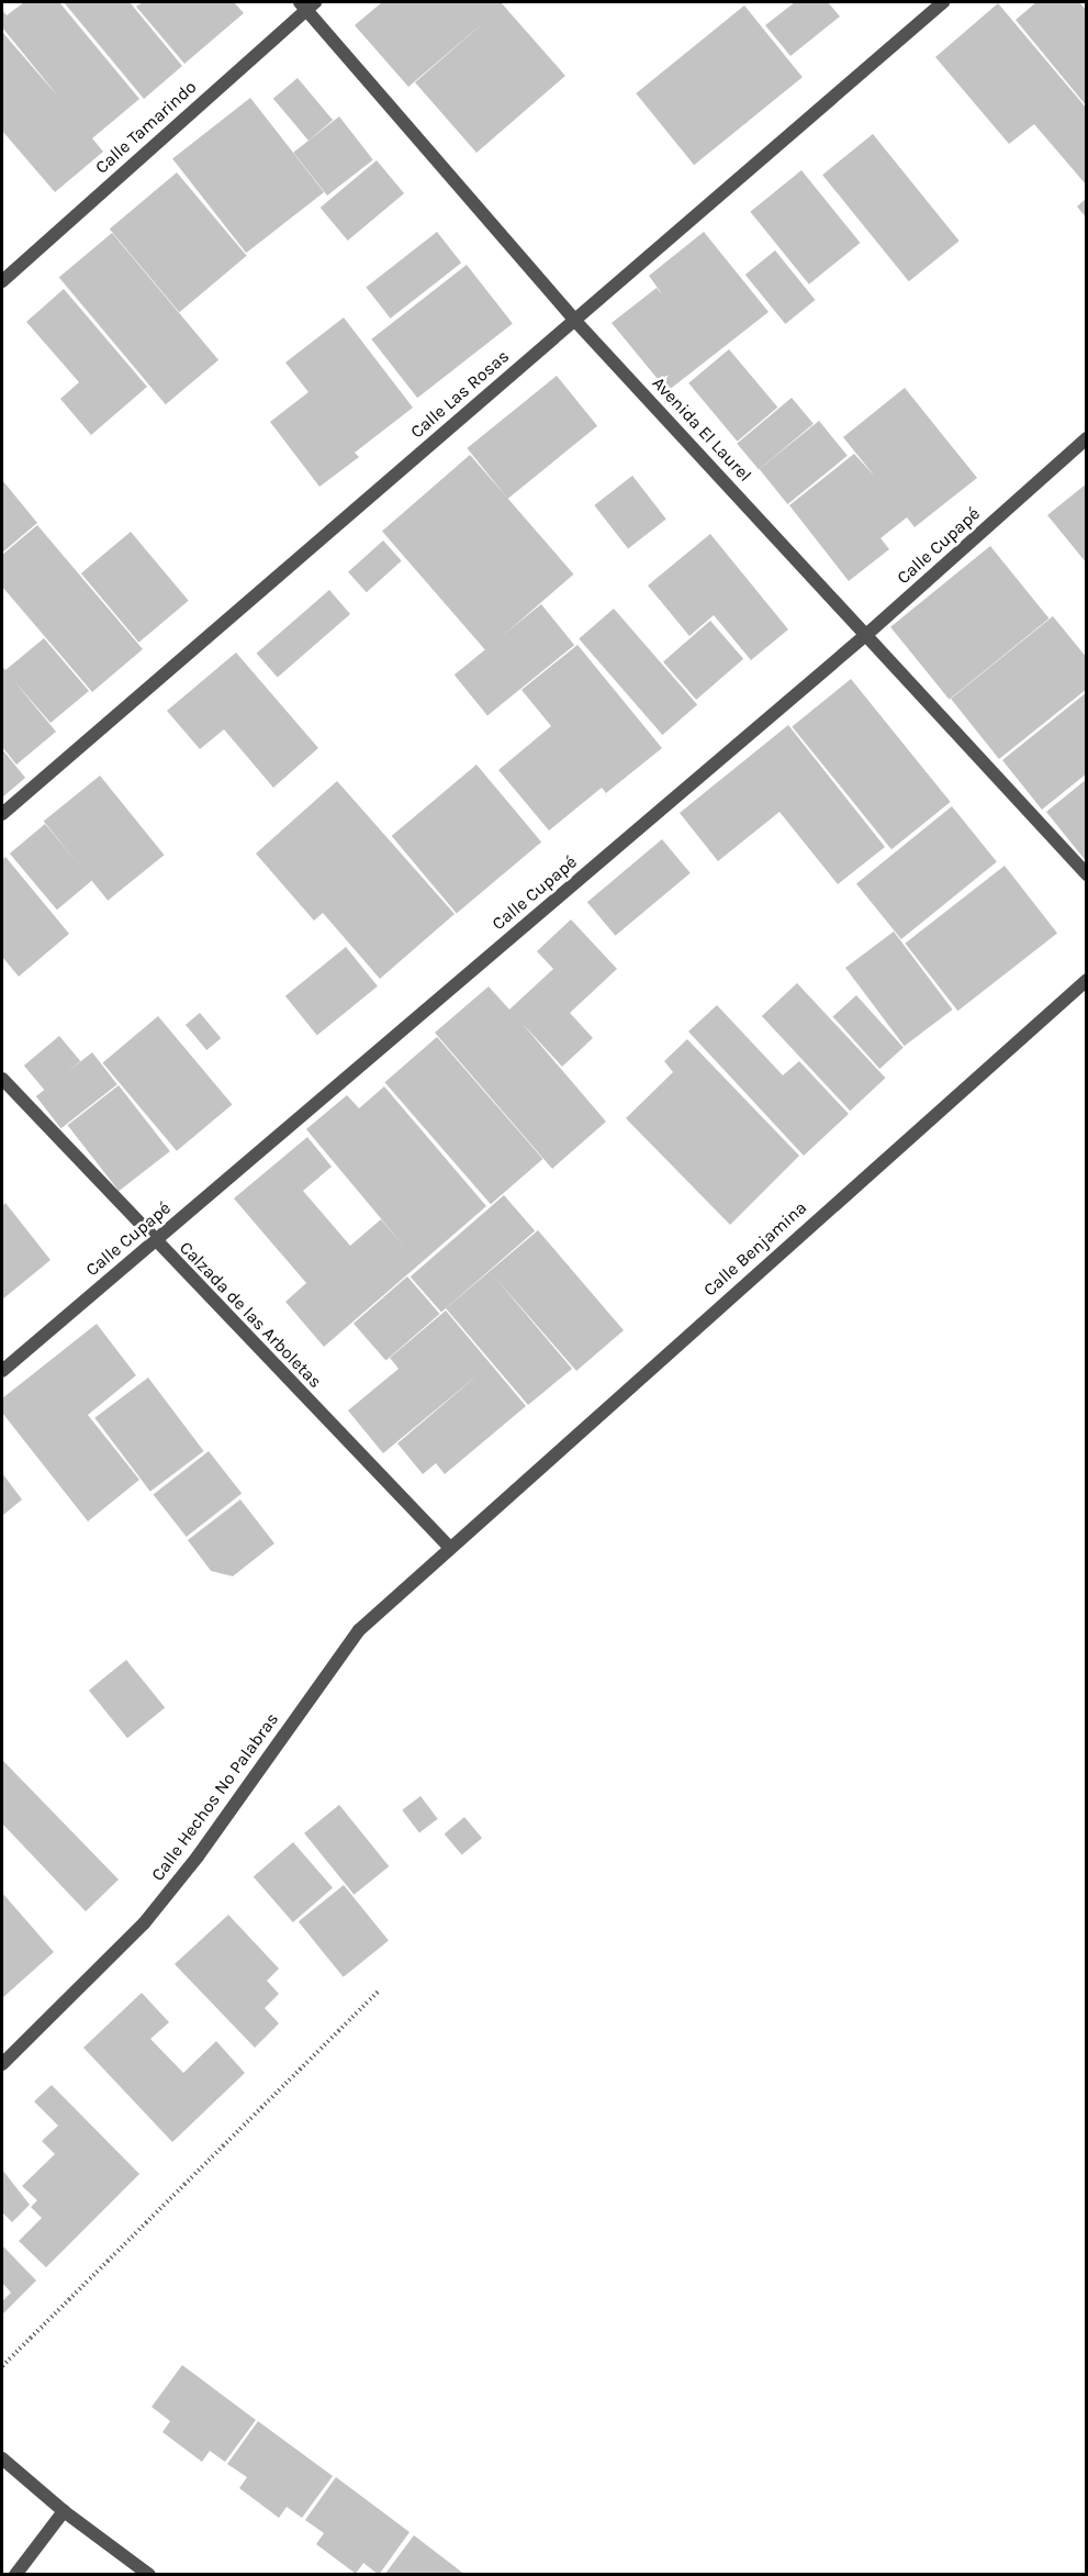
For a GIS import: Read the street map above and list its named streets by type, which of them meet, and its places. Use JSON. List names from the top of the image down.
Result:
{
  "streets": {
    "street": [
      "Calle Tamarindo",
      "Calle Las Rosas",
      "Avenida El Laurel",
      "Calle Cupapé",
      "Calle Benjamina",
      "Calzada de las Arboletas",
      "Calle Hechos No Palabras"
    ]
  },
  "crossings": [
    ["Calle Tamarindo", "Avenida El Laurel"],
    ["Calle Las Rosas", "Avenida El Laurel"],
    ["Avenida El Laurel", "Calle Cupapé"],
    ["Calle Cupapé", "Calzada de las Arboletas"],
    ["Calle Benjamina", "Calzada de las Arboletas"],
    ["Calle Benjamina", "Calle Hechos No Palabras"],
    ["Calzada de las Arboletas", "Calle Hechos No Palabras"]
  ]
}
